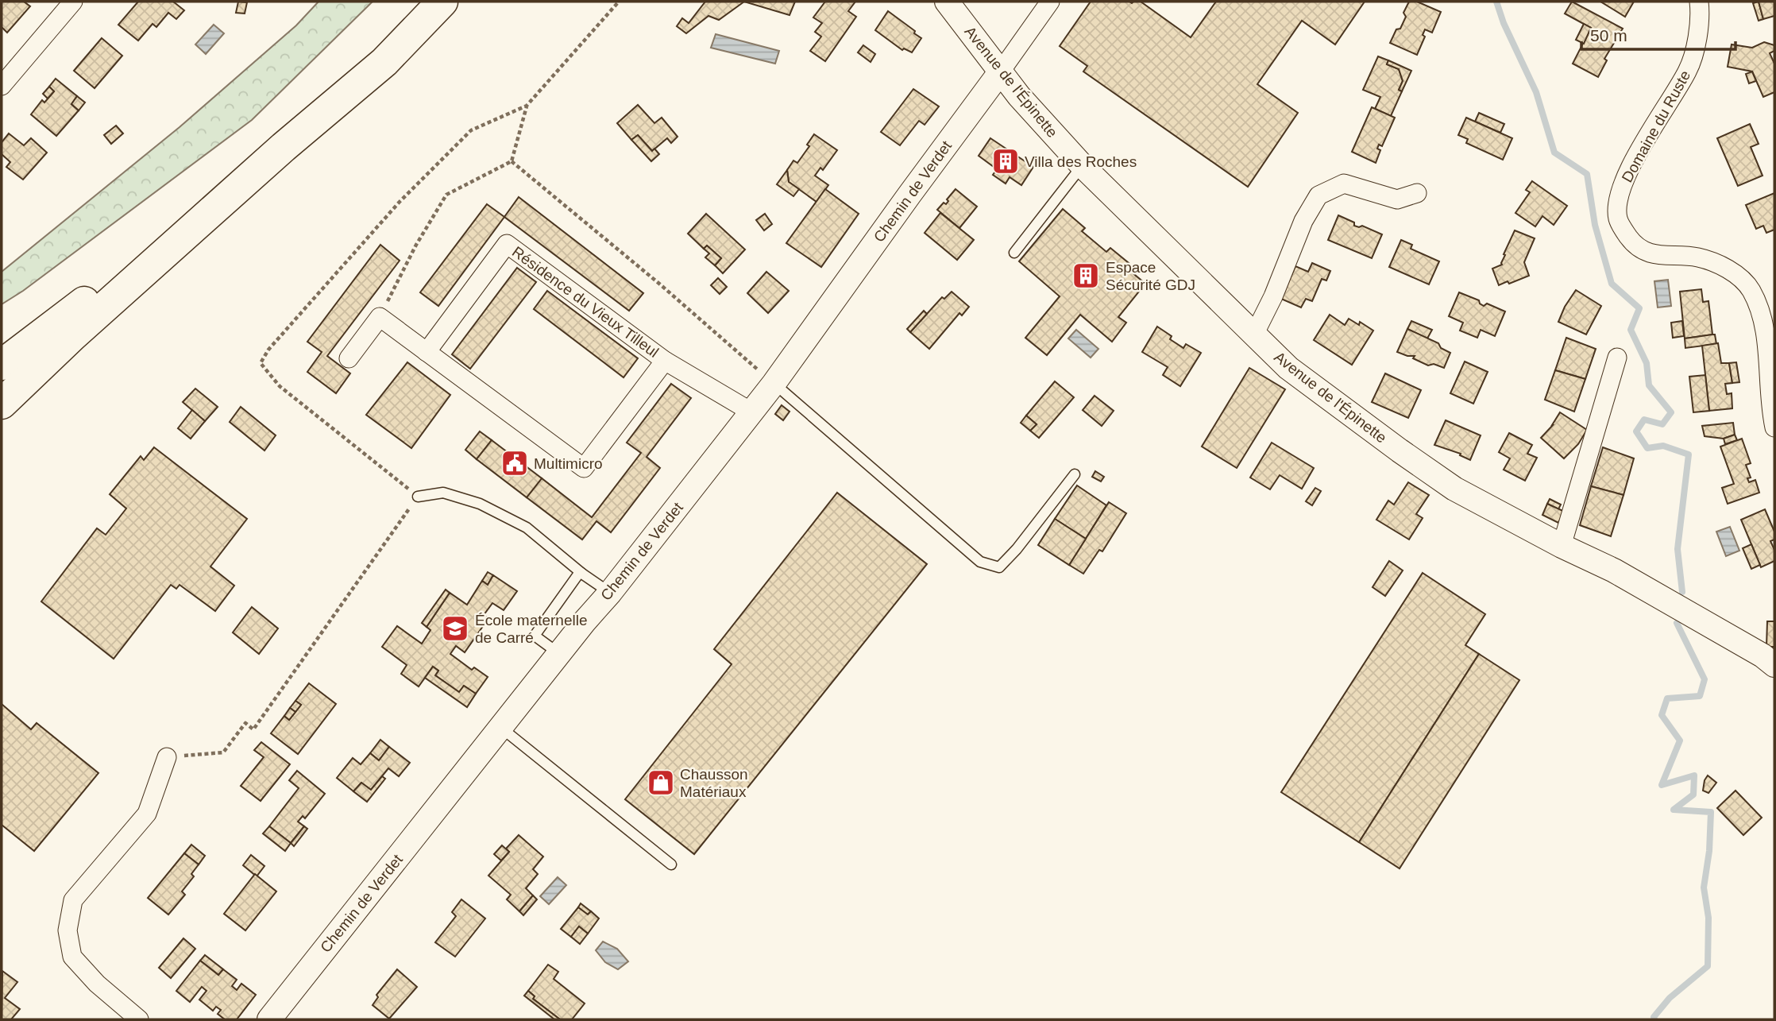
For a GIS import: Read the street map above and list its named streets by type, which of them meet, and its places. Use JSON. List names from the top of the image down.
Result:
{
  "streets": {
    "street": [
      "Avenue de l'Épinette",
      "Domaine du Ruste",
      "Chemin de Verdet",
      "Résidence du Vieux Tilleul"
    ]
  },
  "crossings": [
    ["Avenue de l'Épinette", "Chemin de Verdet"],
    ["Chemin de Verdet", "Résidence du Vieux Tilleul"]
  ],
  "places": {
    "building": ["Villa des Roches", "Espace Sécurité GDJ"],
    "public building": ["Multimicro"],
    "school or university": ["École maternelle de Carré"],
    "shop": ["Chausson Matériaux"]
  },
  "scale_bar": "50 m"
}
